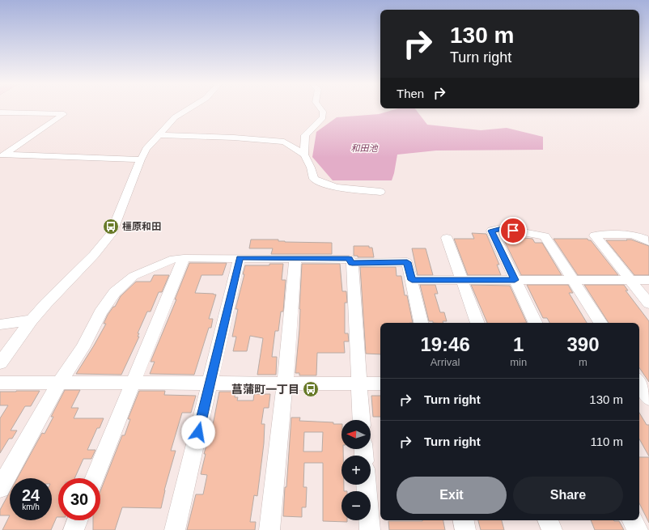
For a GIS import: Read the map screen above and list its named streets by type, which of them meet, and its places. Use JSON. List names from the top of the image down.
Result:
{
  "water": ["和田池"],
  "places": {
    "bus stop": ["橿原和田", "菖蒲町一丁目"]
  },
  "north": "left",
  "page": {
    "turn": ["130 m", "Turn right"],
    "then": "Then",
    "eta": [
      "19:46",
      "Arrival",
      "1",
      "min",
      "390",
      "m"
    ],
    "list": [
      {
        "name": "Turn right",
        "value": "130 m"
      },
      {
        "name": "Turn right",
        "value": "110 m"
      }
    ],
    "map_buttons": ["+", "−"],
    "buttons": ["Exit", "Share"],
    "speed": "24 km/h",
    "limit": "30"
  }
}
